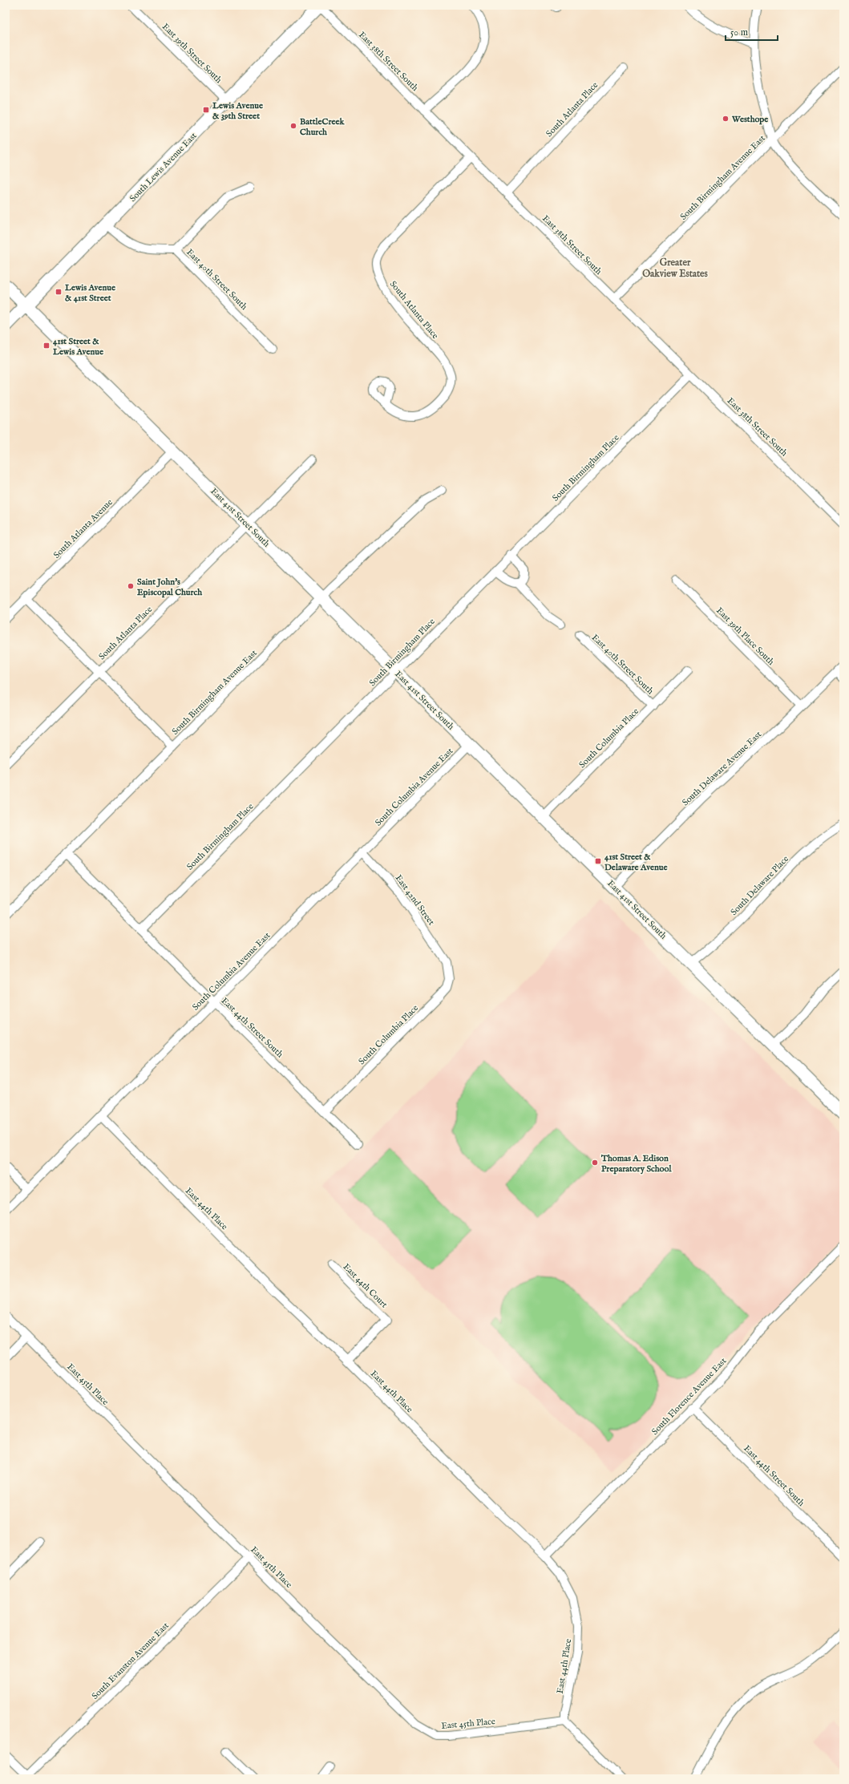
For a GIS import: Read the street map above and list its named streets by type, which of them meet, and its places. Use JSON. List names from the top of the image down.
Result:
{
  "streets": {
    "main road": ["South Lewis Avenue East", "East 41st Street South"],
    "street": [
      "East 39th Street South",
      "East 38th Street South",
      "South Atlanta Place",
      "South Birmingham Avenue East",
      "East 40th Street South",
      "South Birmingham Place",
      "South Atlanta Avenue",
      "East 39th Place South",
      "South Columbia Place",
      "South Delaware Avenue East",
      "South Columbia Avenue East",
      "South Delaware Place",
      "East 42nd Street",
      "East 44th Street South",
      "East 44th Place",
      "East 44th Court",
      "East 45th Place",
      "South Florence Avenue East",
      "South Evanston Avenue East"
    ]
  },
  "crossings": [
    ["East 39th Street South", "South Lewis Avenue East"],
    ["East 38th Street South", "South Atlanta Place"],
    ["East 38th Street South", "South Lewis Avenue East"],
    ["East 38th Street South", "South Birmingham Avenue East"],
    ["East 38th Street South", "South Birmingham Place"],
    ["South Atlanta Place", "East 41st Street South"],
    ["South Lewis Avenue East", "East 40th Street South"],
    ["South Lewis Avenue East", "East 41st Street South"],
    ["South Birmingham Avenue East", "East 41st Street South"],
    ["South Birmingham Avenue East", "East 44th Street South"],
    ["East 40th Street South", "South Columbia Place"],
    ["South Birmingham Place", "East 41st Street South"],
    ["South Birmingham Place", "East 44th Street South"],
    ["East 41st Street South", "South Atlanta Avenue"],
    ["East 41st Street South", "South Columbia Place"],
    ["East 41st Street South", "South Delaware Avenue East"],
    ["East 41st Street South", "South Columbia Avenue East"],
    ["East 41st Street South", "South Delaware Place"],
    ["East 39th Place South", "South Delaware Avenue East"],
    ["South Columbia Place", "East 42nd Street"],
    ["South Columbia Place", "East 44th Street South"],
    ["South Columbia Avenue East", "East 42nd Street"],
    ["South Columbia Avenue East", "East 44th Street South"],
    ["South Columbia Avenue East", "East 44th Place"],
    ["East 44th Street South", "South Florence Avenue East"],
    ["East 44th Place", "East 44th Court"],
    ["East 44th Place", "East 45th Place"],
    ["East 44th Place", "South Florence Avenue East"],
    ["East 45th Place", "South Evanston Avenue East"]
  ],
  "districts": ["Greater Oakview Estates"],
  "places": {
    "transit": [
      "Lewis Avenue & 39th Street",
      "Lewis Avenue & 41st Street",
      "41st Street & Lewis Avenue",
      "41st Street & Delaware Avenue"
    ],
    "other": [
      "Westhope",
      "BattleCreek Church",
      "Saint John's Episcopal Church",
      "Thomas A. Edison Preparatory School"
    ]
  },
  "scale_bar": "50 m"
}
